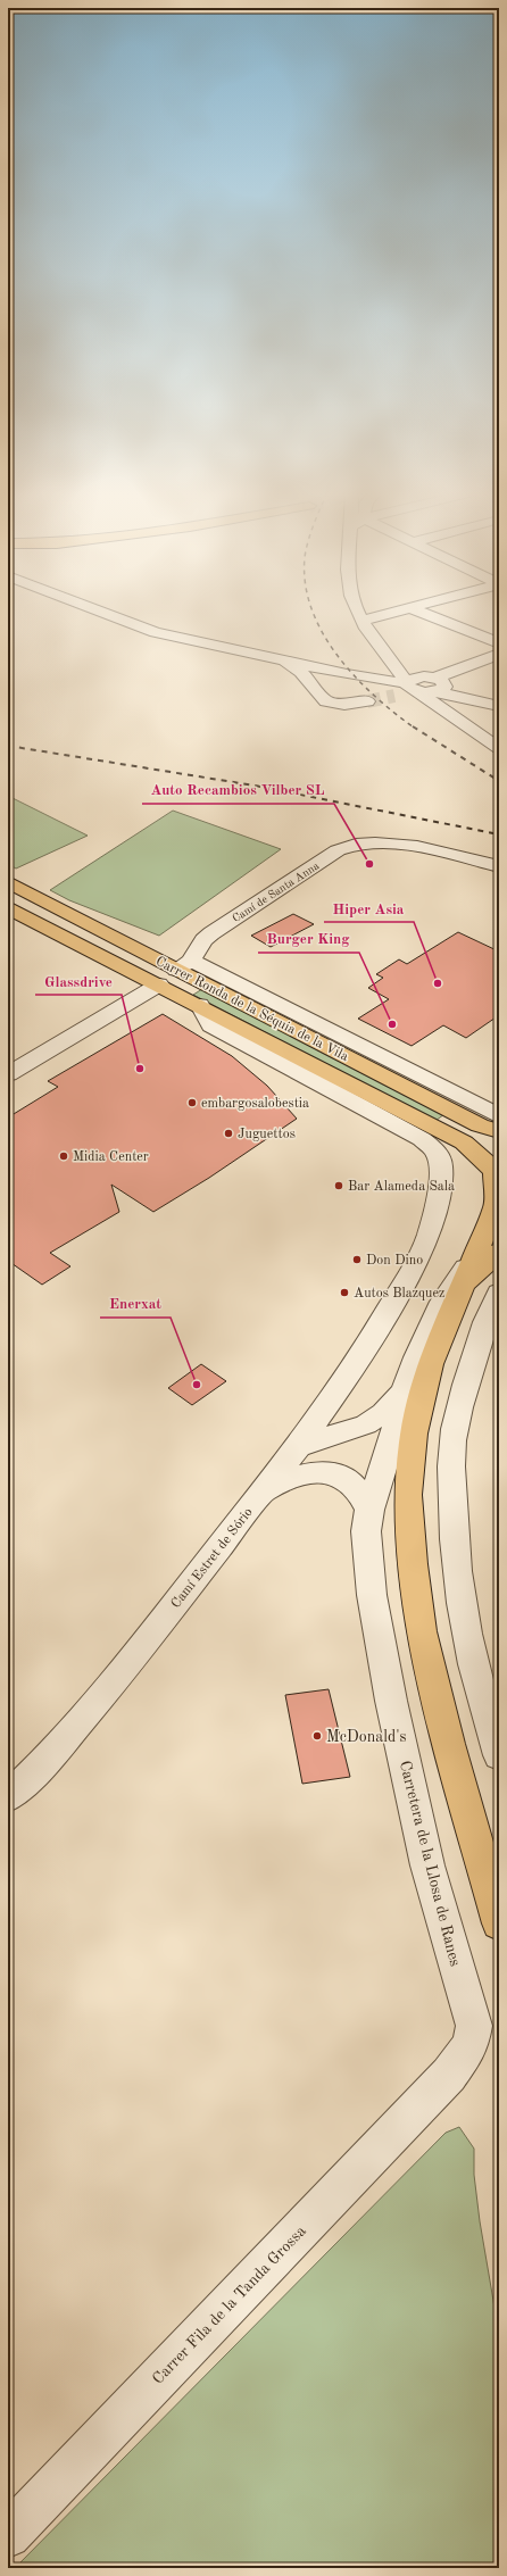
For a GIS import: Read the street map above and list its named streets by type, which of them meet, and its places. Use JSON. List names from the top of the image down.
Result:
{
  "streets": {
    "main road": ["Carrer Ronda de la Séquia de la Vila"],
    "street": [
      "Camí de Santa Anna",
      "Camí Estret de Sório",
      "Carretera de la Llosa de Ranes",
      "Carrer Fila de la Tanda Grossa"
    ]
  },
  "crossings": [
    ["Camí de Santa Anna", "Carrer Ronda de la Séquia de la Vila"],
    ["Carrer Ronda de la Séquia de la Vila", "Camí Estret de Sório"],
    ["Carretera de la Llosa de Ranes", "Carrer Fila de la Tanda Grossa"]
  ],
  "places": [
    "Auto Recambios Vilber SL",
    "Hiper Asia",
    "Burger King",
    "Glassdrive",
    "embargosalobestia",
    "Juguettos",
    "Midia Center",
    "Bar Alameda Sala",
    "Don Dino",
    "Autos Blazquez",
    "Enerxat",
    "McDonald's"
  ]
}
